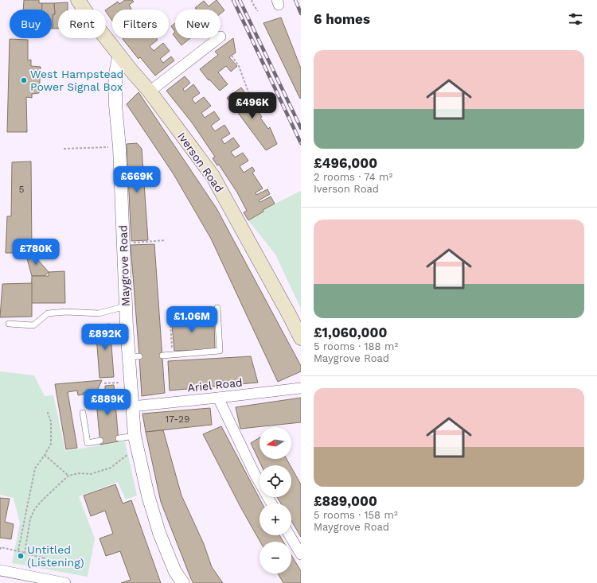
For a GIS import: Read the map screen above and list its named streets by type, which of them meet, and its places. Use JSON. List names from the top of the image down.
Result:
{
  "streets": {
    "main road": ["Iverson Road"],
    "street": ["Maygrove Road", "Ariel Road"]
  },
  "crossings": [
    ["Iverson Road", "Maygrove Road"],
    ["Maygrove Road", "Ariel Road"]
  ],
  "places": ["West Hampstead Power Signal Box", "Untitled (Listening)"],
  "house_numbers": ["5", "17-29"],
  "north": "left",
  "page": {
    "heading": "6 homes",
    "chip": [
      "Buy",
      "Rent",
      "Filters",
      "New"
    ],
    "list": [
      {
        "name": "£496,000",
        "note": "2 rooms · 74 m² · Iverson Road"
      },
      {
        "name": "£1,060,000",
        "note": "5 rooms · 188 m² · Maygrove Road"
      },
      {
        "name": "£889,000",
        "note": "5 rooms · 158 m² · Maygrove Road"
      }
    ],
    "price": [
      "£496K",
      "£669K",
      "£780K",
      "£1.06M",
      "£892K",
      "£889K"
    ],
    "map_buttons": ["+", "−"]
  }
}
